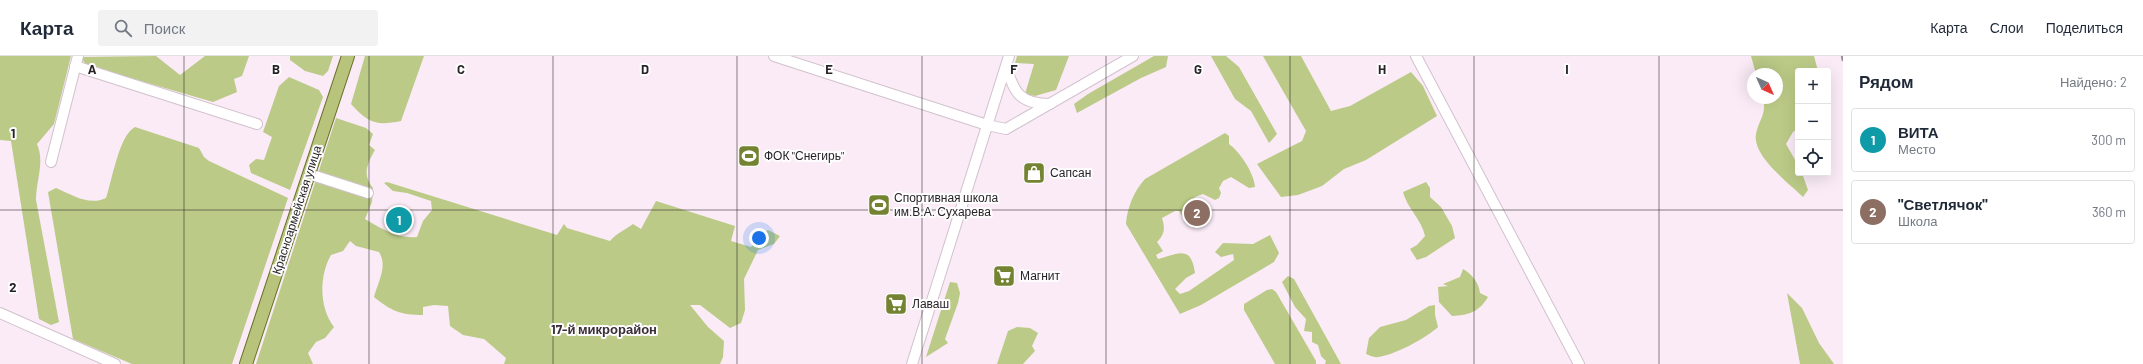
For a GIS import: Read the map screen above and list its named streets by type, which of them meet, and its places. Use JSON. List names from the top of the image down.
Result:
{
  "streets": {
    "main road": ["Красноармейская улица"]
  },
  "districts": ["17-й микрорайон"],
  "places": {
    "sports": ["ФОК \"Снегирь\"", "Спортивная школа им.В.А. Сухарева"],
    "shop": ["Сапсан"],
    "supermarket": ["Магнит", "Лаваш"]
  },
  "north": "bottom right",
  "page": {
    "header": "Карта",
    "search": "Поиск",
    "nav": ["Карта", "Слои", "Поделиться"],
    "heading": ["Рядом", "Найдено: 2"],
    "map_buttons": ["+", "−"],
    "list": [
      {
        "mark": "1",
        "name": "ВИТА",
        "note": "Место",
        "value": "300 m"
      },
      {
        "mark": "2",
        "name": "\"Светлячок\"",
        "note": "Школа",
        "value": "360 m"
      }
    ],
    "pins": ["2", "1"]
  },
  "grid": {
    "columns": [
      "A",
      "B",
      "C",
      "D",
      "E",
      "F",
      "G",
      "H",
      "I"
    ],
    "rows": ["1", "2"]
  }
}
